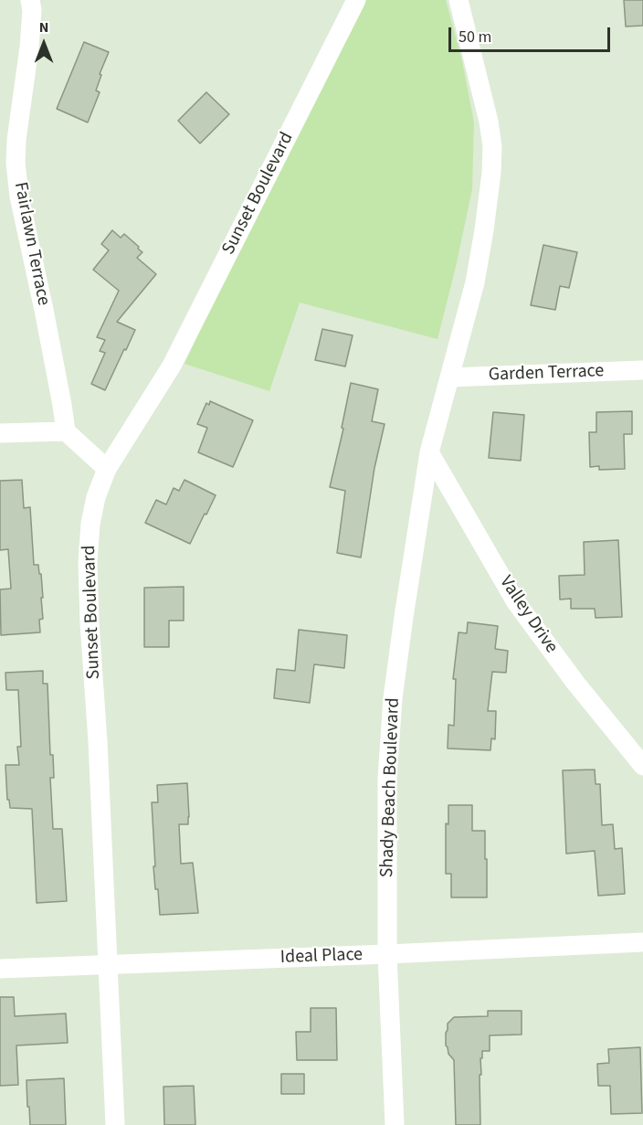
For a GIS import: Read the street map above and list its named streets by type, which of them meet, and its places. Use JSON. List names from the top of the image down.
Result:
{
  "streets": {
    "street": [
      "Sunset Boulevard",
      "Fairlawn Terrace",
      "Garden Terrace",
      "Valley Drive",
      "Shady Beach Boulevard",
      "Ideal Place"
    ]
  },
  "crossings": [
    ["Sunset Boulevard", "Ideal Place"],
    ["Garden Terrace", "Shady Beach Boulevard"],
    ["Valley Drive", "Shady Beach Boulevard"],
    ["Shady Beach Boulevard", "Ideal Place"]
  ],
  "scale_bar": "50 m",
  "north": "top"
}
